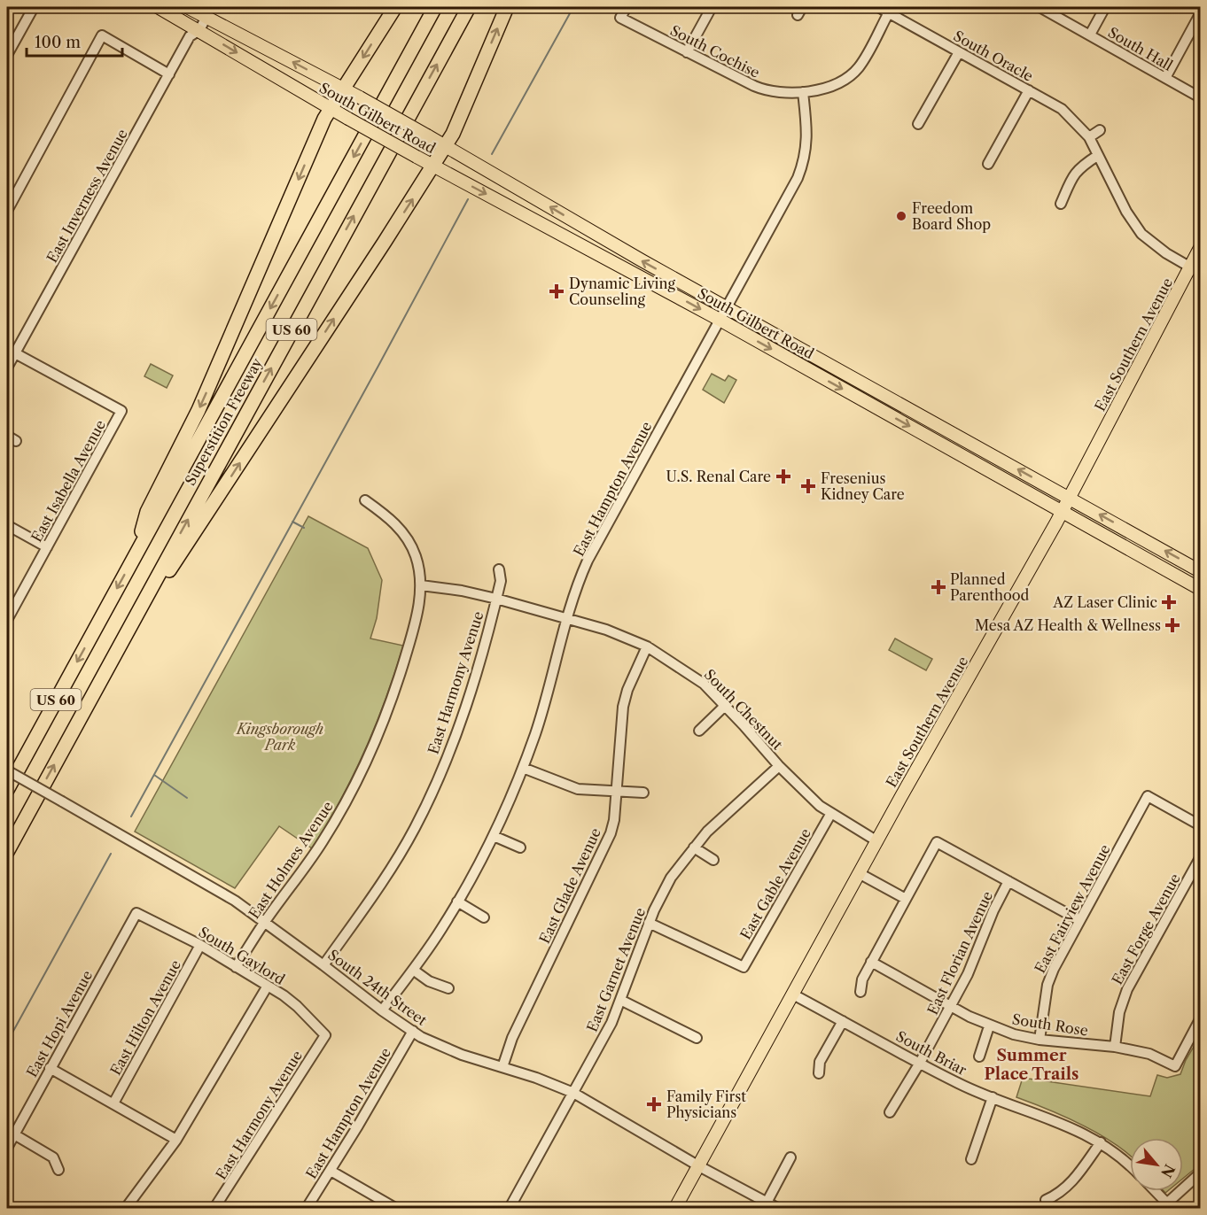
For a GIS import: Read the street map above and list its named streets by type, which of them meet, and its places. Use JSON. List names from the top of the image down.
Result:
{
  "streets": {
    "highway": ["US 60", "Superstition Freeway"],
    "main road": ["South Gilbert Road", "East Southern Avenue"],
    "street": [
      "South Hall",
      "South Cochise",
      "South Oracle",
      "East Inverness Avenue",
      "East Isabella Avenue",
      "East Hampton Avenue",
      "East Harmony Avenue",
      "South Chestnut",
      "East Holmes Avenue",
      "East Gable Avenue",
      "East Glade Avenue",
      "East Fairview Avenue",
      "East Forge Avenue",
      "East Florian Avenue",
      "South Gaylord",
      "East Garnet Avenue",
      "South 24th Street",
      "East Hilton Avenue",
      "East Hopi Avenue",
      "South Rose",
      "South Briar"
    ]
  },
  "crossings": [
    ["South Cochise", "East Hampton Avenue"],
    ["South Oracle", "East Southern Avenue"],
    ["South Gilbert Road", "East Inverness Avenue"],
    ["South Gilbert Road", "East Southern Avenue"],
    ["South Gilbert Road", "East Hampton Avenue"],
    ["East Inverness Avenue", "East Isabella Avenue"],
    ["East Southern Avenue", "South Chestnut"],
    ["East Southern Avenue", "South 24th Street"],
    ["East Southern Avenue", "South Briar"],
    ["East Hampton Avenue", "South Chestnut"],
    ["East Hampton Avenue", "South 24th Street"],
    ["East Harmony Avenue", "South Chestnut"],
    ["East Harmony Avenue", "South Gaylord"],
    ["East Harmony Avenue", "South 24th Street"],
    ["South Chestnut", "East Holmes Avenue"],
    ["South Chestnut", "East Gable Avenue"],
    ["South Chestnut", "East Glade Avenue"],
    ["South Chestnut", "East Garnet Avenue"],
    ["East Holmes Avenue", "South Gaylord"],
    ["East Holmes Avenue", "South 24th Street"],
    ["East Gable Avenue", "East Garnet Avenue"],
    ["East Glade Avenue", "South 24th Street"],
    ["East Fairview Avenue", "South Rose"],
    ["East Forge Avenue", "South Rose"],
    ["East Florian Avenue", "South Rose"],
    ["East Florian Avenue", "South Briar"],
    ["South Gaylord", "East Hilton Avenue"],
    ["South Gaylord", "East Hopi Avenue"],
    ["East Garnet Avenue", "South 24th Street"]
  ],
  "districts": ["Summer Place Trails"],
  "parks": ["Kingsborough Park"],
  "places": {
    "other": ["Freedom Board Shop"],
    "health": [
      "Dynamic Living Counseling",
      "U.S. Renal Care",
      "Fresenius Kidney Care",
      "Planned Parenthood",
      "AZ Laser Clinic",
      "Mesa AZ Health & Wellness",
      "Family First Physicians"
    ]
  },
  "scale_bar": "100 m",
  "north": "bottom right"
}
